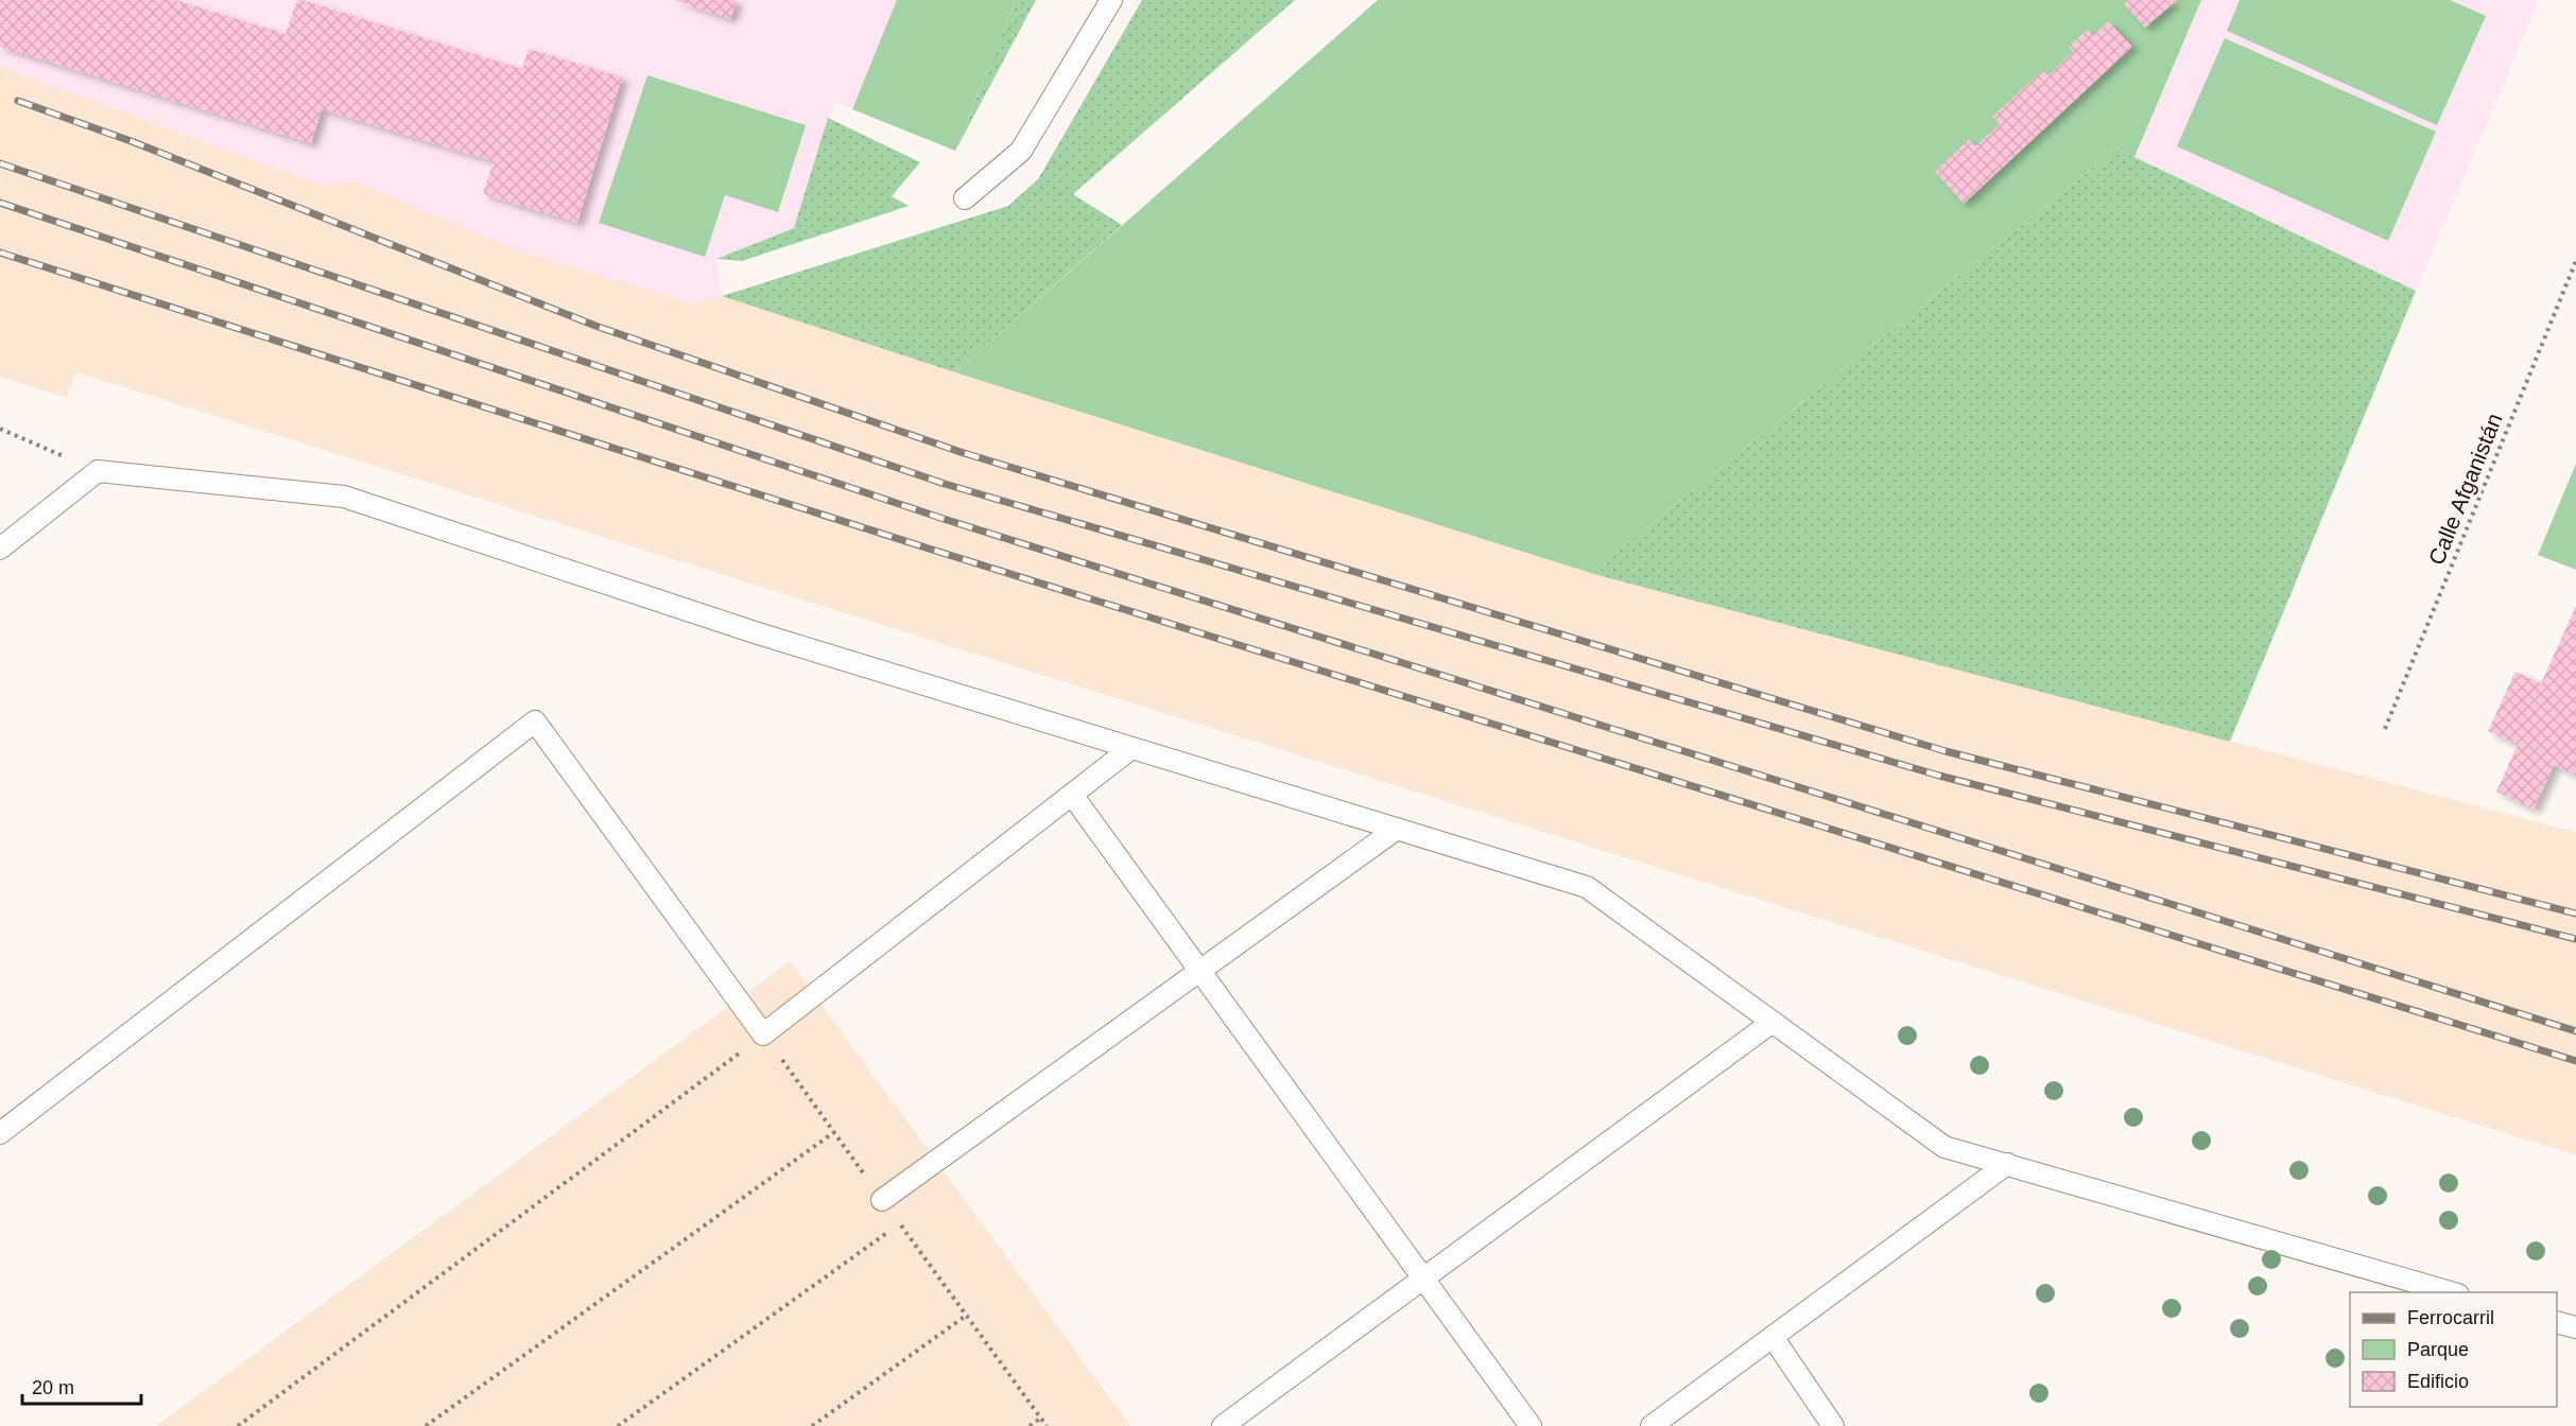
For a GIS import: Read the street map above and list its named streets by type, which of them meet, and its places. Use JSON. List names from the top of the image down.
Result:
{
  "streets": {
    "path": ["Calle Afganistán"]
  },
  "legend": ["Ferrocarril", "Parque", "Edificio"],
  "scale_bar": "20 m"
}
